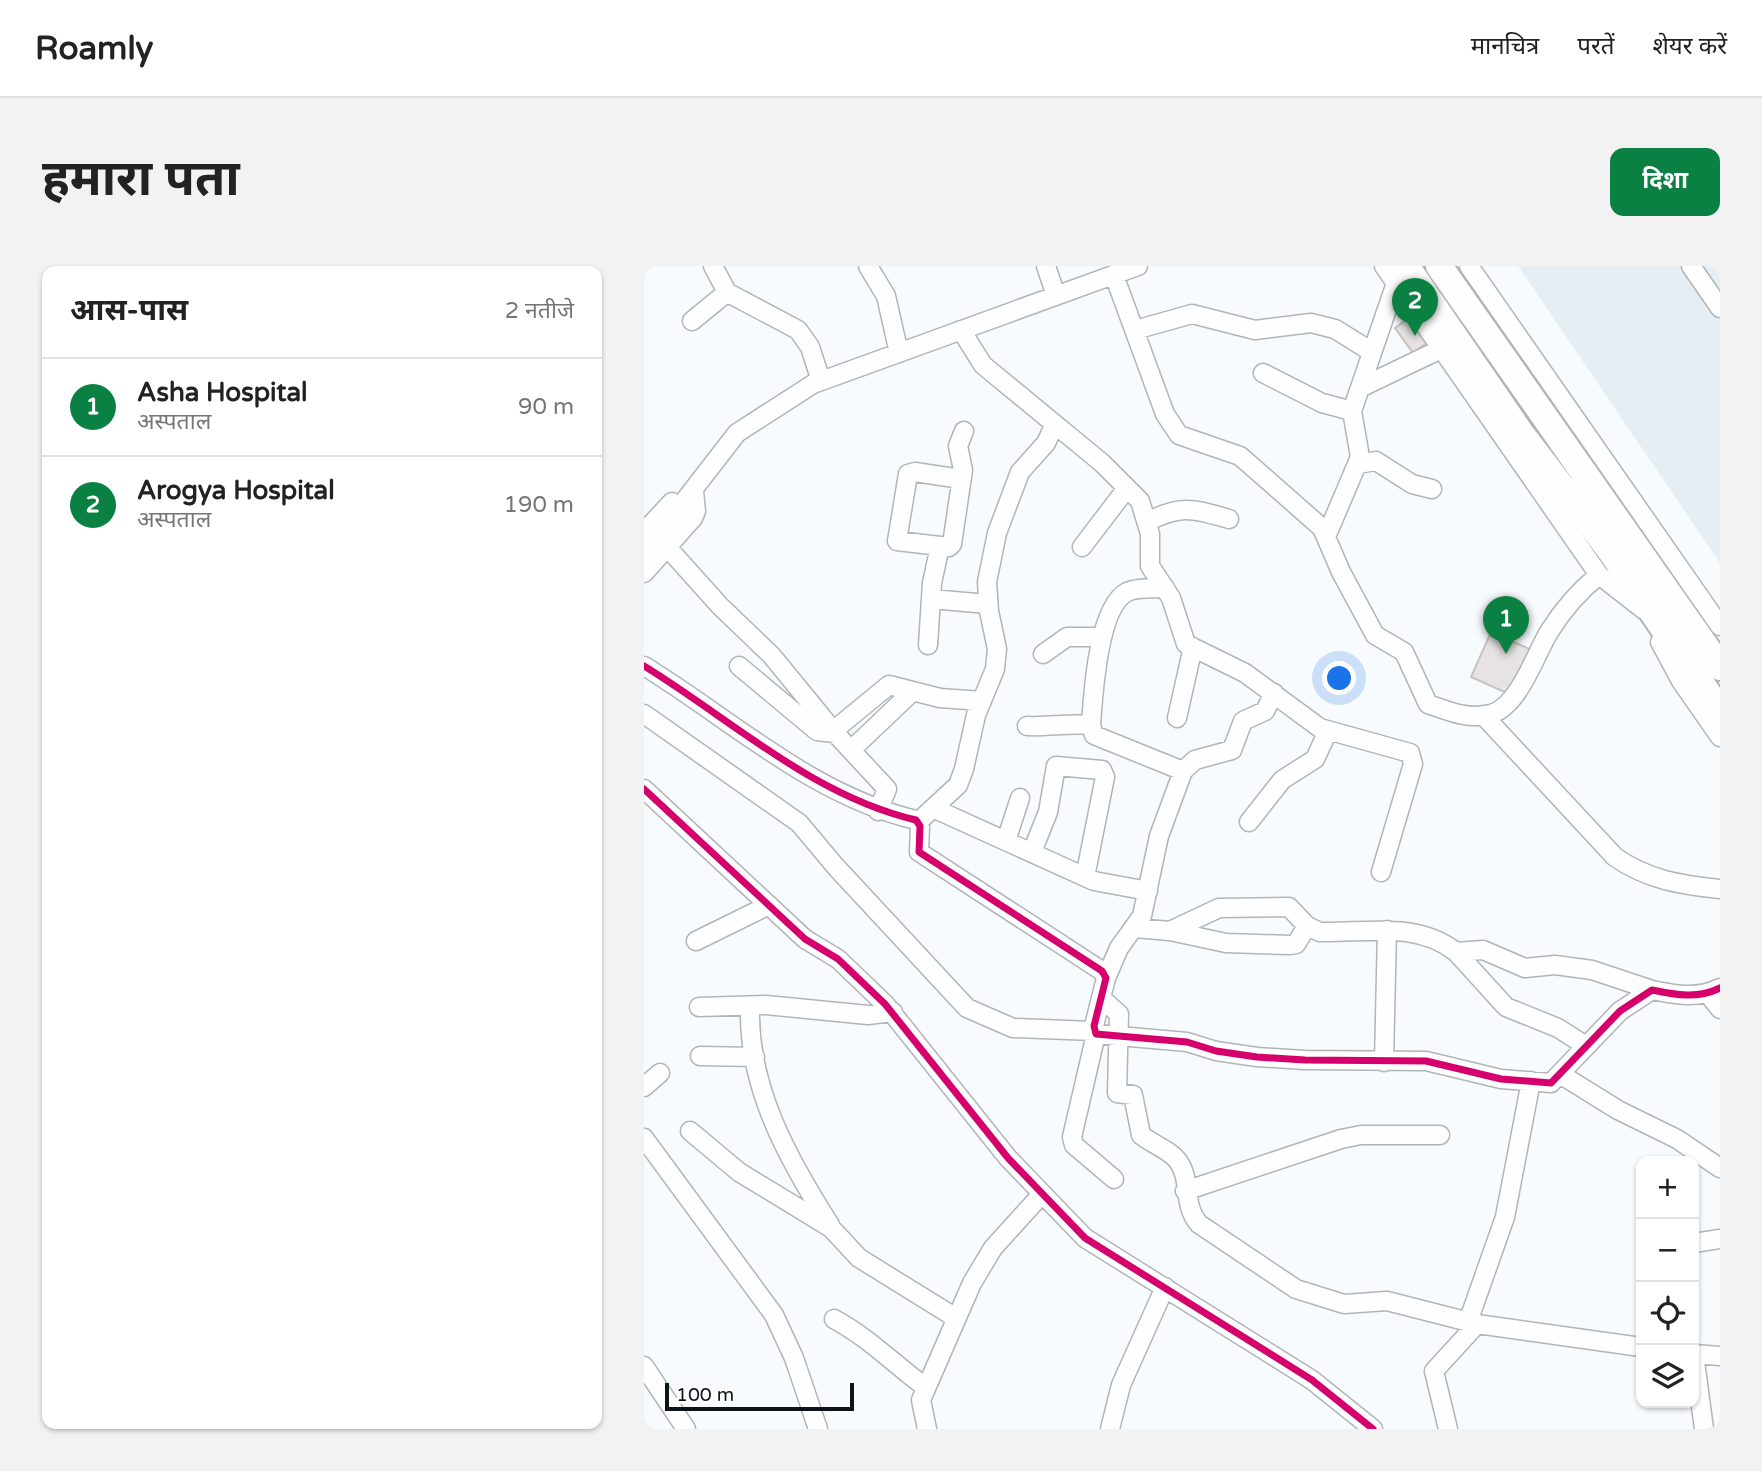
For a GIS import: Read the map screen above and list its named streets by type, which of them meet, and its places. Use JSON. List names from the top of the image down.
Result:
{
  "scale_bar": "100 m",
  "page": {
    "header": "Roamly",
    "nav": ["मानचित्र", "परतें", "शेयर करें"],
    "buttons": "दिशा",
    "title": "हमारा पता",
    "heading": ["आस-पास", "2 नतीजे"],
    "pins": ["2", "1"],
    "list": [
      {
        "mark": "1",
        "name": "Asha Hospital",
        "note": "अस्पताल",
        "value": "90 m"
      },
      {
        "mark": "2",
        "name": "Arogya Hospital",
        "note": "अस्पताल",
        "value": "190 m"
      }
    ],
    "map_buttons": ["+", "−"],
    "scale": "100 m"
  }
}
